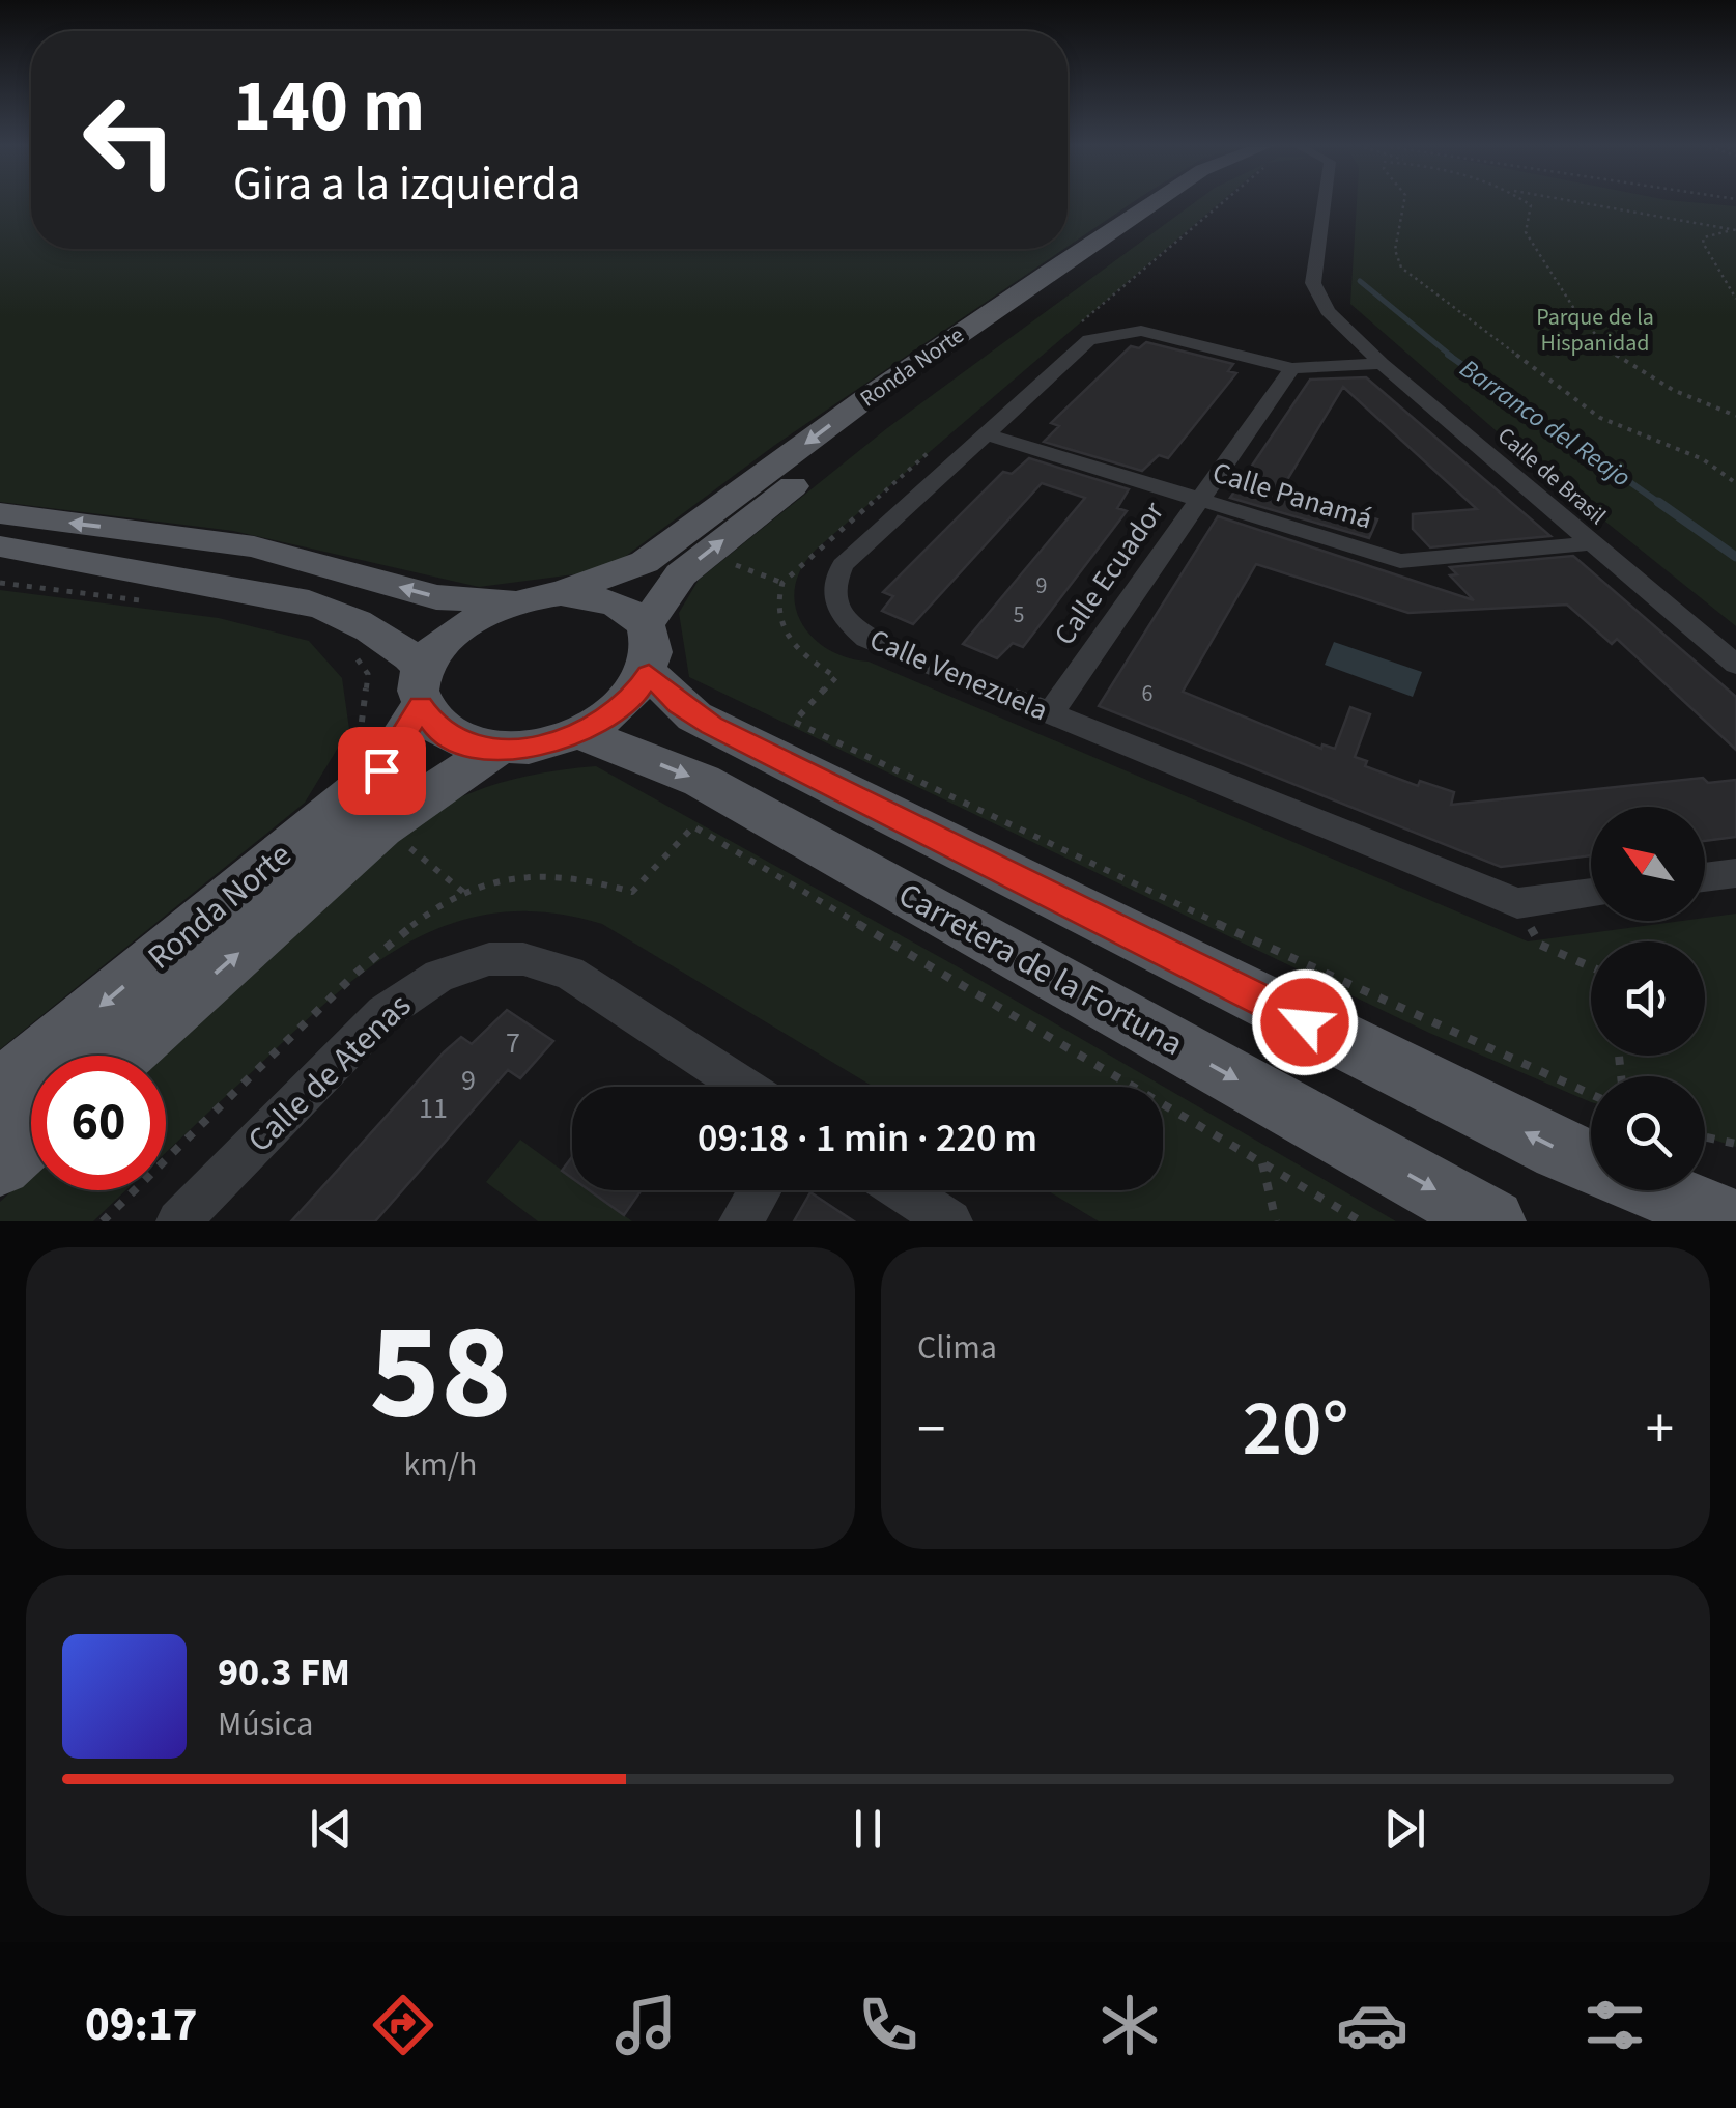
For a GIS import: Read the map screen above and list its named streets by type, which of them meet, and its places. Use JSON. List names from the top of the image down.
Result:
{
  "streets": {
    "main road": ["Ronda Norte", "Carretera de la Fortuna"],
    "street": [
      "Calle de Brasil",
      "Calle Panamá",
      "Calle Ecuador",
      "Calle Venezuela",
      "Calle de Atenas"
    ]
  },
  "crossings": [
    ["Ronda Norte", "Carretera de la Fortuna"],
    ["Calle de Brasil", "Calle Panamá"],
    ["Calle de Brasil", "Calle Venezuela"],
    ["Calle Panamá", "Calle Ecuador"],
    ["Calle Panamá", "Calle Venezuela"],
    ["Calle Ecuador", "Calle Venezuela"]
  ],
  "water": ["Barranco del Reajo"],
  "parks": ["Parque de la Hispanidad"],
  "house_numbers": [
    "9",
    "5",
    "6",
    "7",
    "9",
    "11"
  ],
  "north": "top left",
  "page": {
    "turn": ["140 m", "Gira a la izquierda"],
    "limit": "60",
    "trip": "09:18 · 1 min · 220 m",
    "tile": [
      ["58", "km/h"],
      "Clima"
    ],
    "heat": ["−", "20°", "+"],
    "song": ["90.3 FM", "Música"],
    "tabs": "09:17"
  }
}
